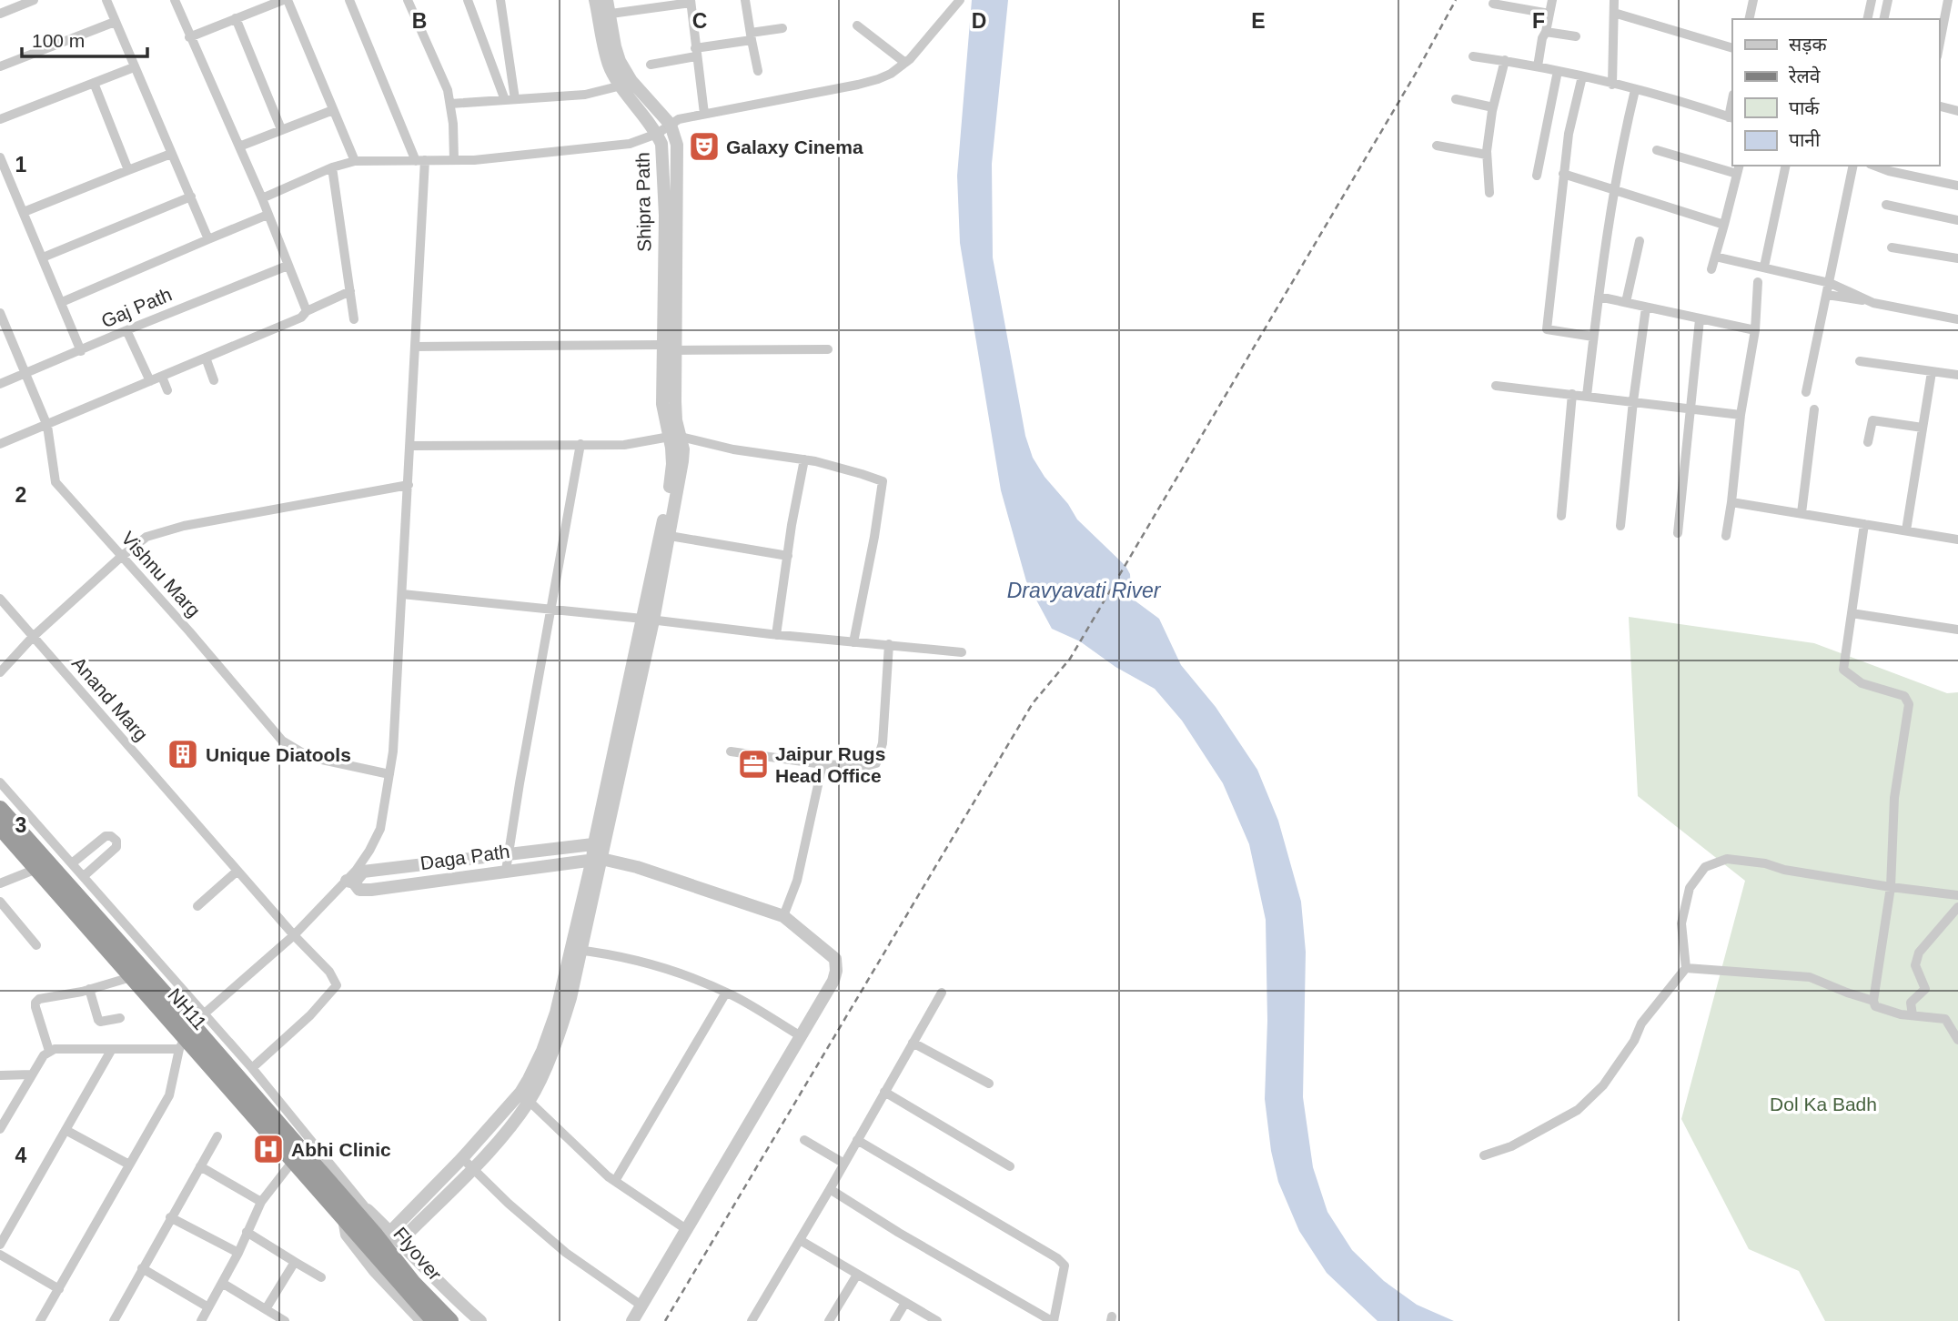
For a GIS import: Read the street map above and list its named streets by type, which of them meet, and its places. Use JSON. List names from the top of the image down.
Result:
{
  "streets": {
    "highway": ["NH11", "Flyover"],
    "street": [
      "Shipra Path",
      "Gaj Path",
      "Vishnu Marg",
      "Anand Marg",
      "Daga Path"
    ]
  },
  "crossings": [
    ["Gaj Path", "Vishnu Marg"],
    ["NH11", "Flyover"]
  ],
  "water": ["Dravyavati River"],
  "parks": ["Dol Ka Badh"],
  "places": {
    "theatre": ["Galaxy Cinema"],
    "building": ["Unique Diatools"],
    "office": ["Jaipur Rugs Head Office"],
    "hospital": ["Abhi Clinic"]
  },
  "legend": [
    "सड़क",
    "रेलवे",
    "पार्क",
    "पानी"
  ],
  "scale_bar": "100 m",
  "grid": {
    "columns": [
      "B",
      "C",
      "D",
      "E",
      "F"
    ],
    "rows": [
      "1",
      "2",
      "3",
      "4"
    ]
  }
}
